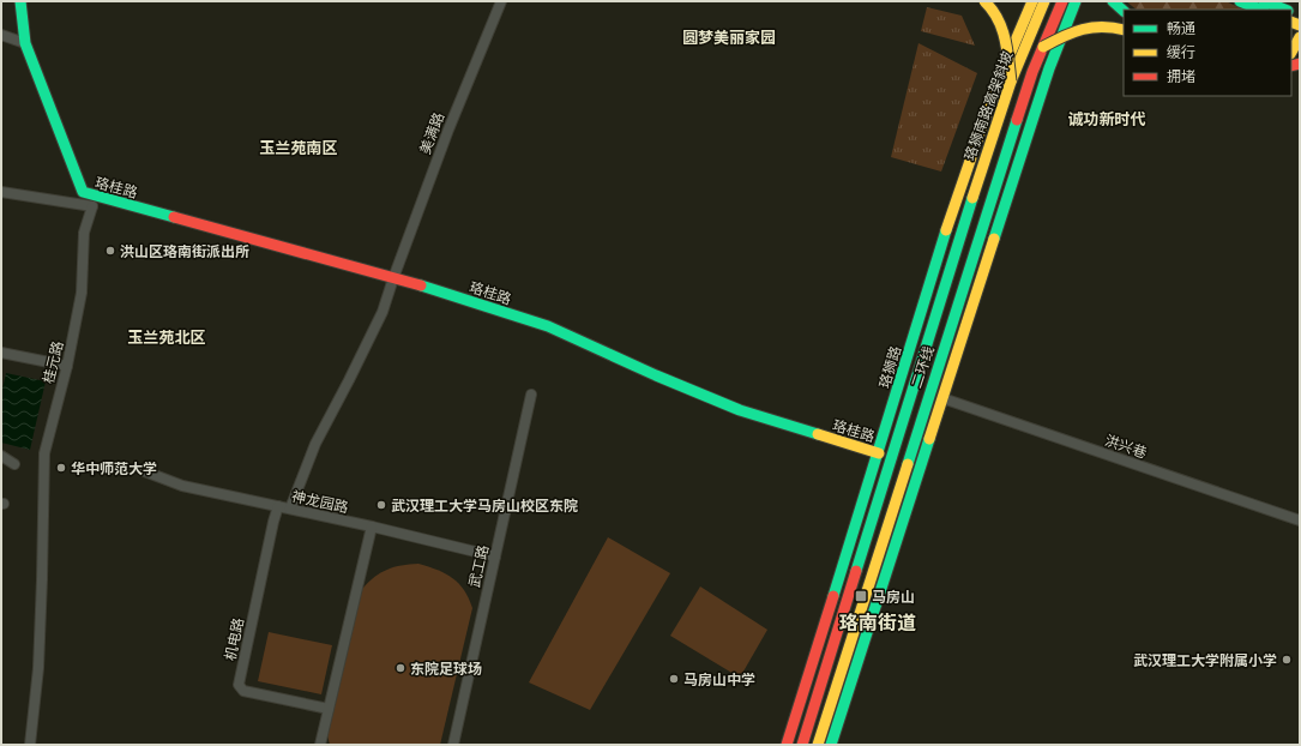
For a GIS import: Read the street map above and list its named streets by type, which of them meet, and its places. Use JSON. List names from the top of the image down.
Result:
{
  "streets": {
    "main road": [
      "珞狮南路高架斜坡",
      "珞桂路",
      "珞狮路",
      "二环线"
    ],
    "street": [
      "美满路",
      "桂元路",
      "洪兴巷",
      "神龙园路",
      "武工路",
      "机电路"
    ]
  },
  "crossings": [
    ["珞狮南路高架斜坡", "二环线"],
    ["美满路", "珞桂路"],
    ["珞桂路", "珞狮路"],
    ["神龙园路", "武工路"],
    ["神龙园路", "机电路"]
  ],
  "districts": [
    "圆梦美丽家园",
    "诚功新时代",
    "玉兰苑南区",
    "玉兰苑北区",
    "珞南街道"
  ],
  "places": {
    "other": [
      "洪山区珞南街派出所",
      "华中师范大学",
      "武汉理工大学马房山校区东院",
      "武汉理工大学附属小学",
      "东院足球场",
      "马房山中学"
    ],
    "transit": ["马房山"]
  },
  "legend": ["畅通", "缓行", "拥堵"]
}
